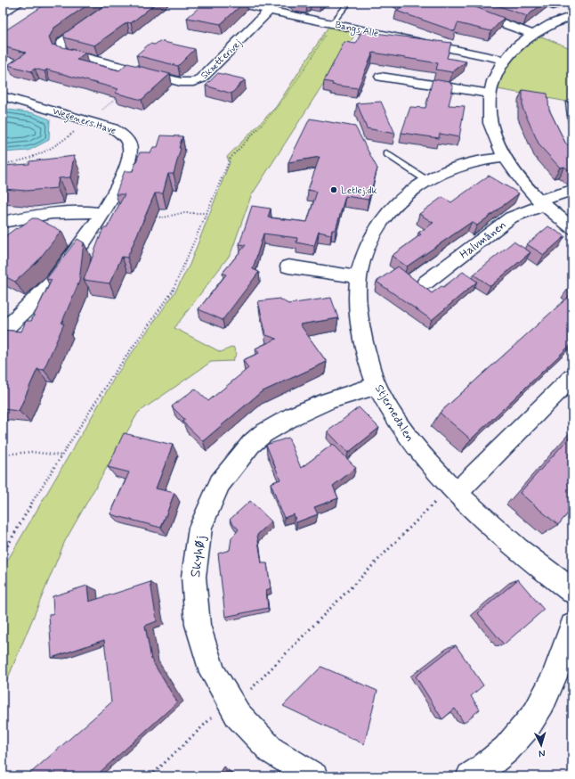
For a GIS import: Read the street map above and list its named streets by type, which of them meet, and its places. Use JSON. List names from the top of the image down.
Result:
{
  "streets": {
    "street": [
      "Bangs Alle",
      "Skætterivej",
      "Wegeners Have",
      "Halvmånen",
      "Stjernedalen",
      "Skyhøj"
    ]
  },
  "crossings": [
    ["Bangs Alle", "Skætterivej"],
    ["Stjernedalen", "Skyhøj"]
  ],
  "places": ["Letlej.dk"],
  "north": "bottom"
}
